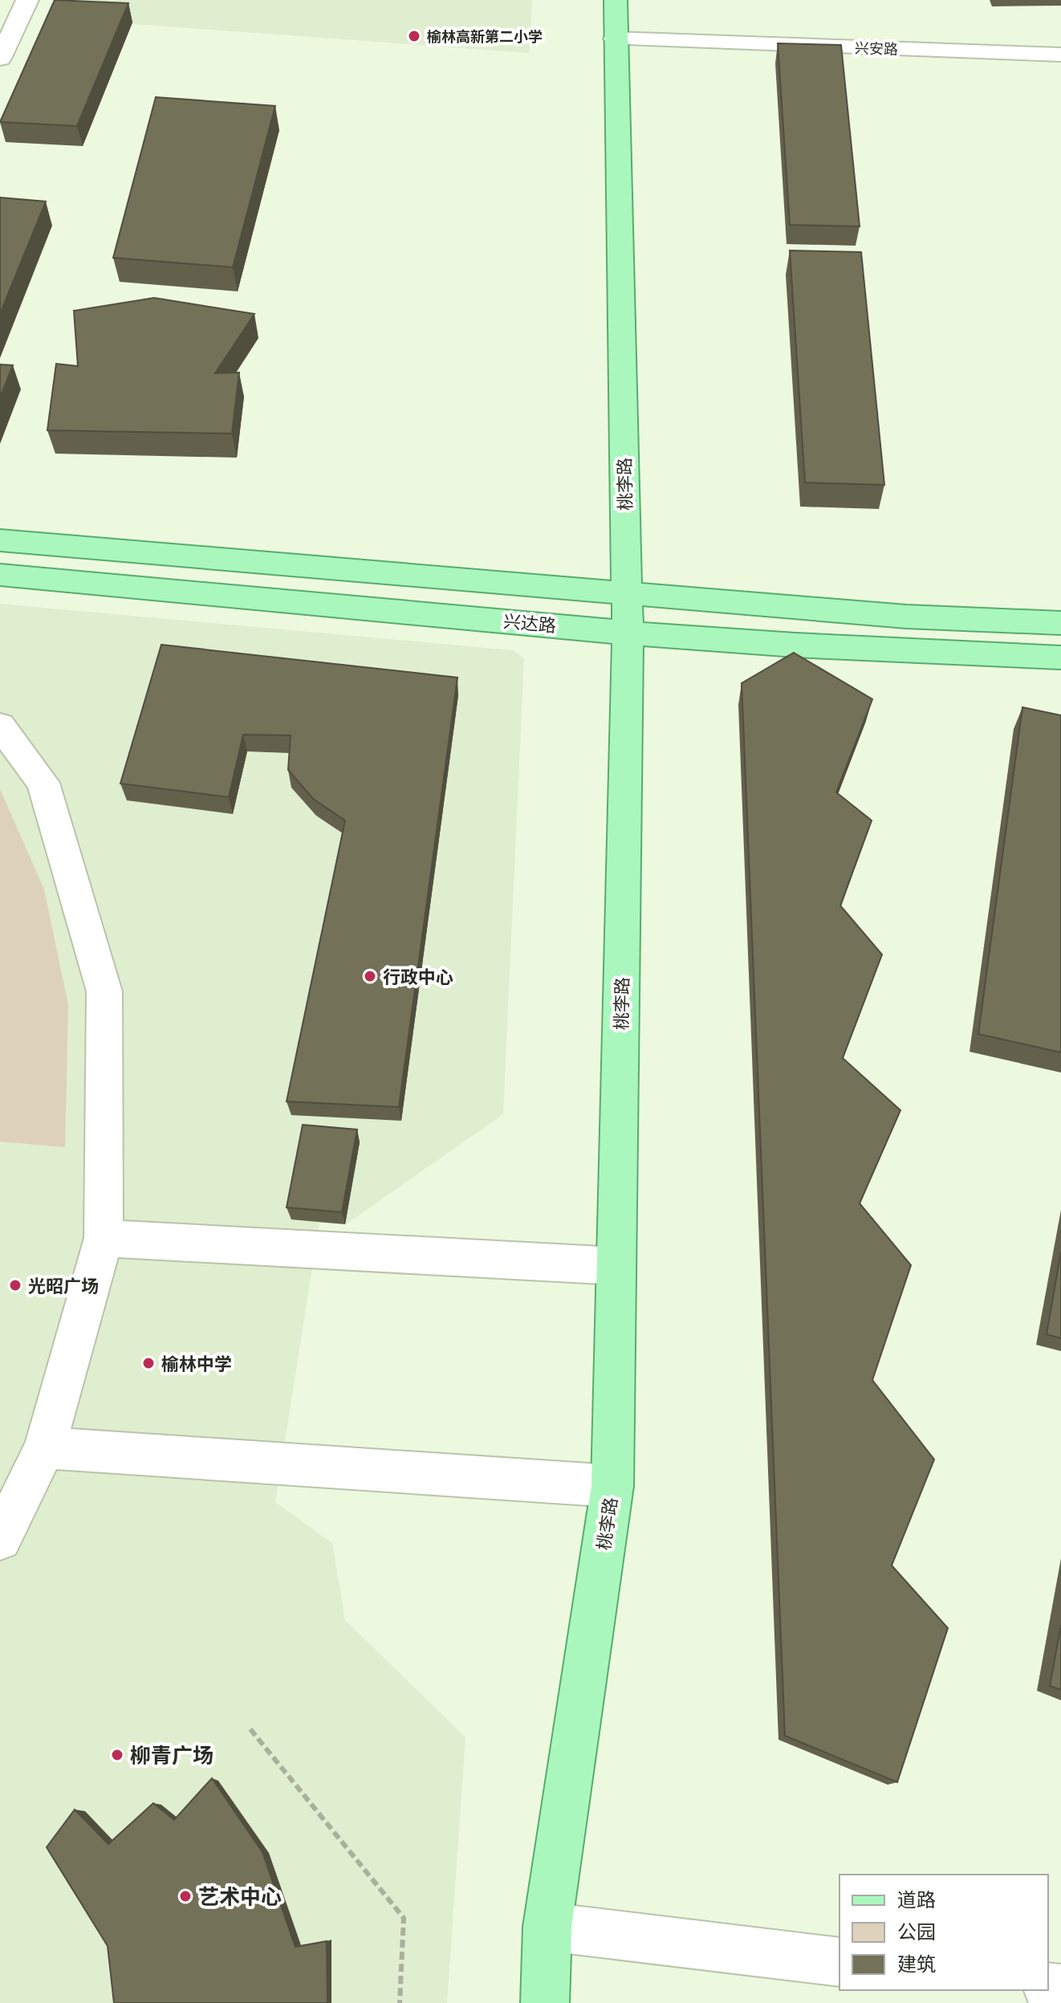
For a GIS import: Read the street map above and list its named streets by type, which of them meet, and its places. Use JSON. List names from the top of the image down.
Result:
{
  "streets": {
    "main road": ["桃李路", "兴达路"],
    "street": ["兴安路"]
  },
  "crossings": [
    ["兴安路", "桃李路"],
    ["桃李路", "兴达路"]
  ],
  "places": [
    "榆林高新第二小学",
    "行政中心",
    "光昭广场",
    "榆林中学",
    "柳青广场",
    "艺术中心"
  ],
  "legend": ["道路", "公园", "建筑"]
}
